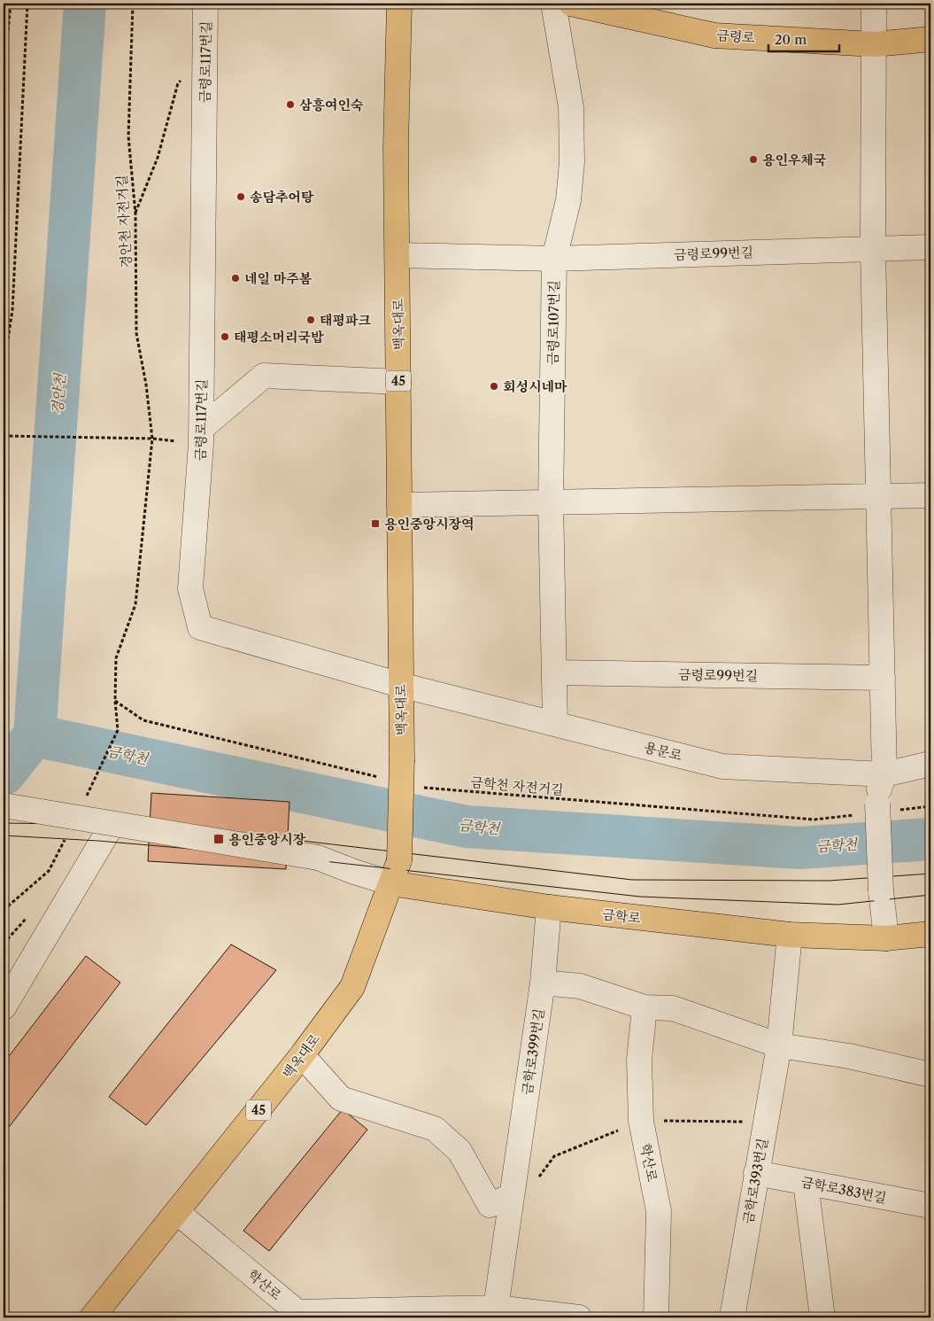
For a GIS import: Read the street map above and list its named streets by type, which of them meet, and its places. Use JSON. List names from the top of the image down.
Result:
{
  "streets": {
    "main road": [
      "금령로",
      "백옥대로",
      "45",
      "금학로"
    ],
    "street": [
      "금령로117번길",
      "금령로99번길",
      "금령로107번길",
      "용문로",
      "금학로399번길",
      "학산로",
      "금학로393번길",
      "금학로383번길"
    ],
    "path": ["경안천 자전거길", "금학천 자전거길"]
  },
  "crossings": [
    ["금령로117번길", "백옥대로"],
    ["금령로117번길", "용문로"],
    ["금령로99번길", "금령로107번길"],
    ["금령로99번길", "백옥대로"],
    ["금령로107번길", "용문로"],
    ["백옥대로", "용문로"],
    ["백옥대로", "금학로"],
    ["백옥대로", "학산로"],
    ["금학로", "금학로399번길"],
    ["금학로", "금학로393번길"],
    ["금학로399번길", "학산로"],
    ["금학로393번길", "금학로383번길"]
  ],
  "water": ["경안천", "금학천"],
  "places": {
    "other": [
      "삼흥여인숙",
      "용인우체국",
      "송담추어탕",
      "네일 마주봄",
      "태평파크",
      "태평소머리국밥",
      "회성시네마"
    ],
    "transit": ["용인중앙시장역", "용인중앙시장"]
  },
  "scale_bar": "20 m"
}
